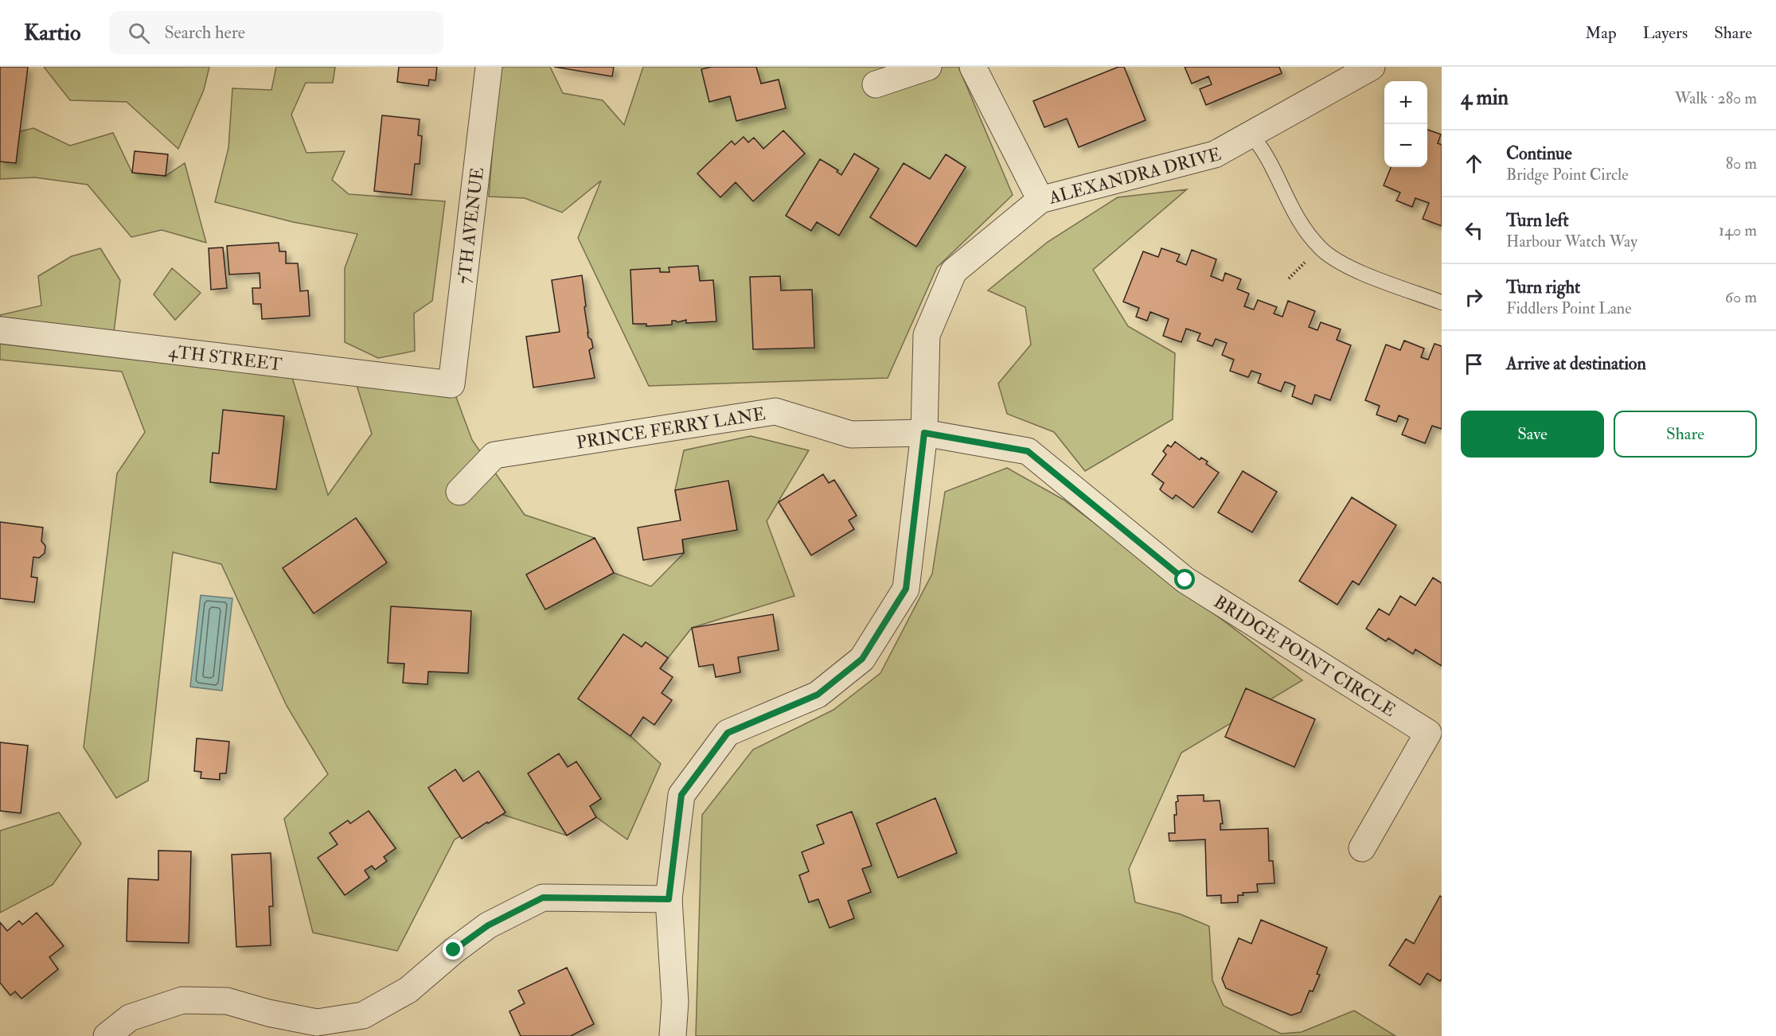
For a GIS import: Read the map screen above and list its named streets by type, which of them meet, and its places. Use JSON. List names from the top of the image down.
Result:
{
  "streets": {
    "street": [
      "ALEXANDRA DRIVE",
      "7TH AVENUE",
      "4TH STREET",
      "PRINCE FERRY LANE",
      "BRIDGE POINT CIRCLE"
    ]
  },
  "crossings": [
    ["ALEXANDRA DRIVE", "PRINCE FERRY LANE"],
    ["ALEXANDRA DRIVE", "BRIDGE POINT CIRCLE"],
    ["7TH AVENUE", "4TH STREET"],
    ["PRINCE FERRY LANE", "BRIDGE POINT CIRCLE"]
  ],
  "page": {
    "header": "Kartio",
    "search": "Search here",
    "nav": ["Map", "Layers", "Share"],
    "heading": ["4 min", "Walk · 280 m"],
    "map_buttons": ["+", "−"],
    "list": [
      ["Continue", "Bridge Point Circle", "80 m"],
      ["Turn left", "Harbour Watch Way", "140 m"],
      ["Turn right", "Fiddlers Point Lane", "60 m"],
      "Arrive at destination"
    ],
    "buttons": ["Save", "Share"]
  }
}
